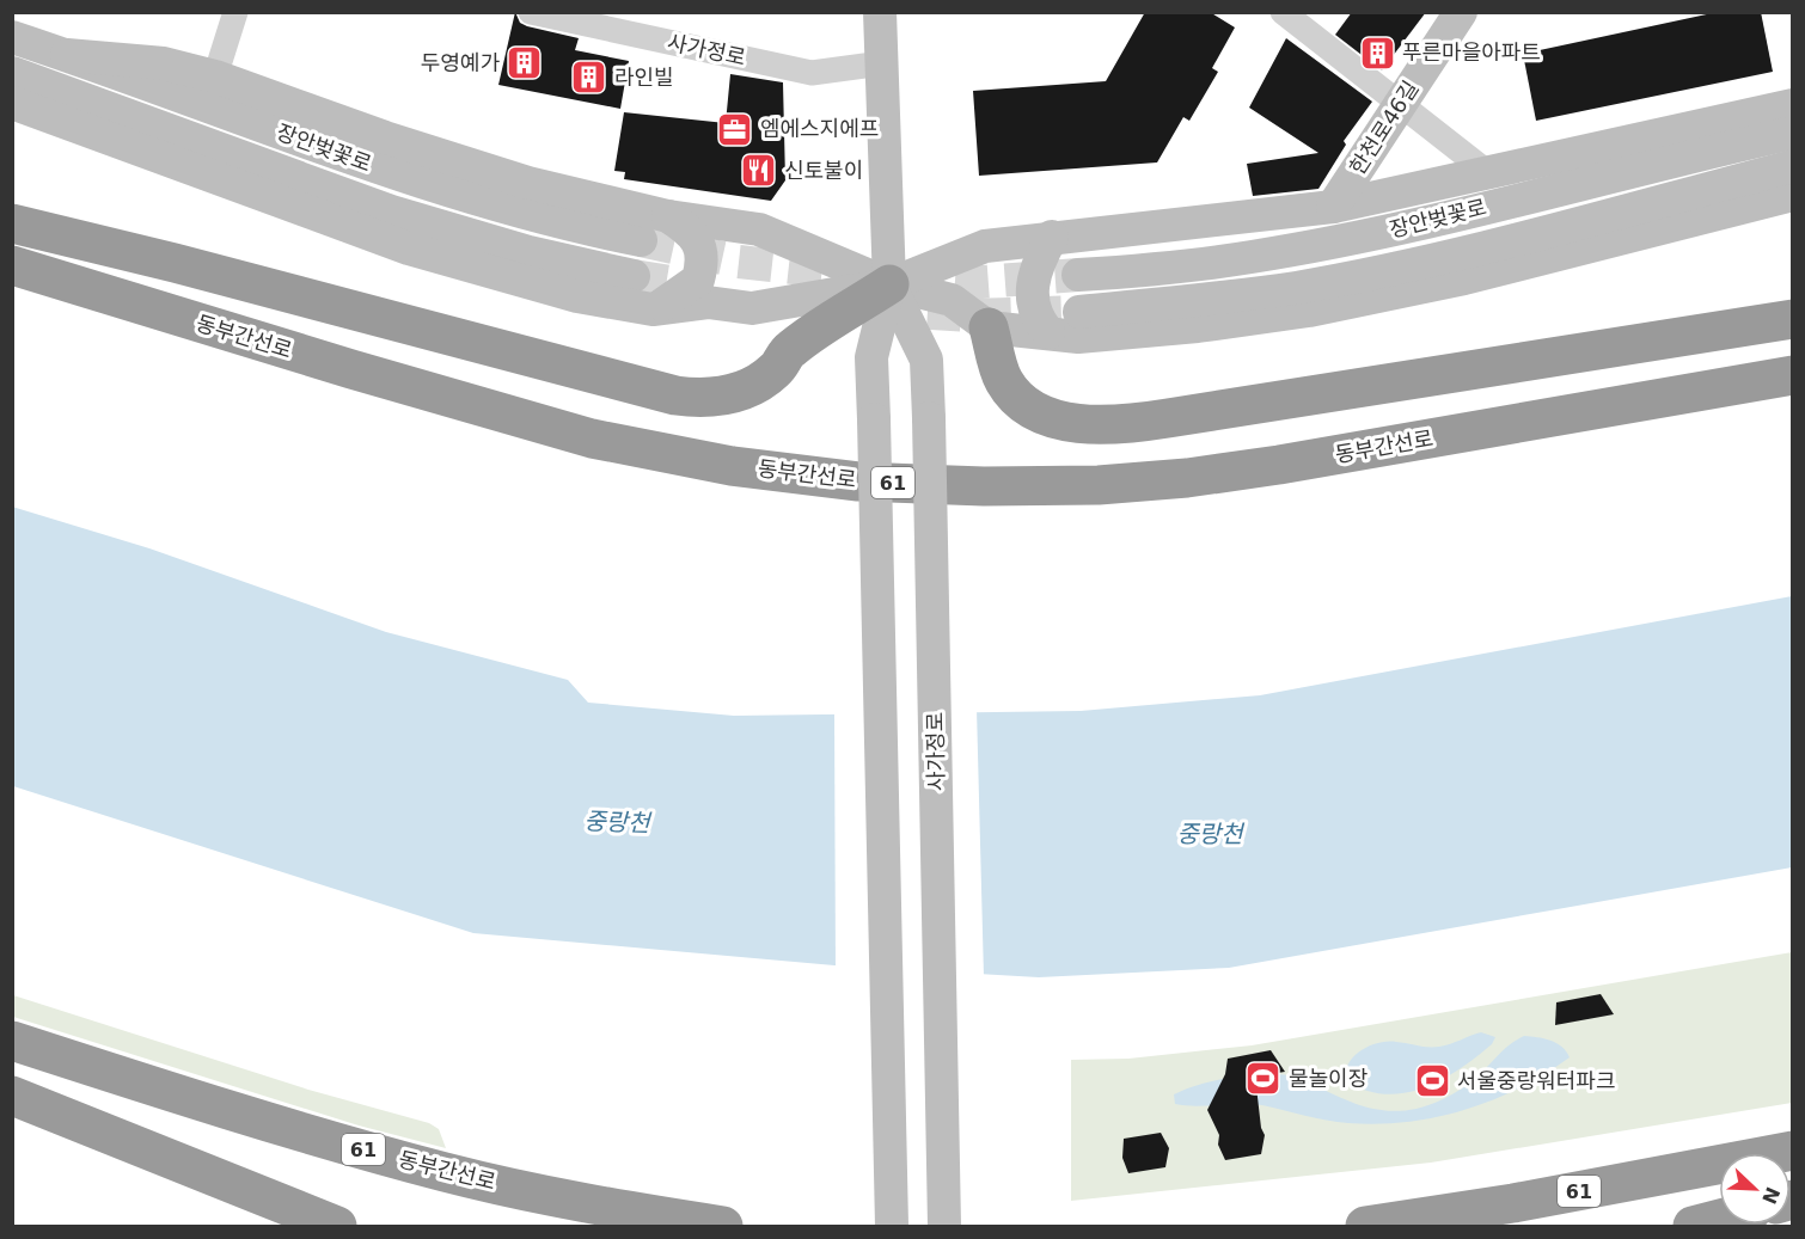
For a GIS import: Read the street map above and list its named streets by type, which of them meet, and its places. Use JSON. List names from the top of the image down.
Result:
{
  "streets": {
    "highway": ["동부간선로", "61"],
    "main road": ["사가정로", "한천로46길", "장안벚꽃로"]
  },
  "water": ["중랑천"],
  "places": {
    "building": ["푸른마을아파트", "두영예가", "라인빌"],
    "office": ["엠에스지에프"],
    "restaurant": ["신토불이"],
    "sports": ["물놀이장", "서울중랑워터파크"]
  },
  "north": "bottom right"
}
